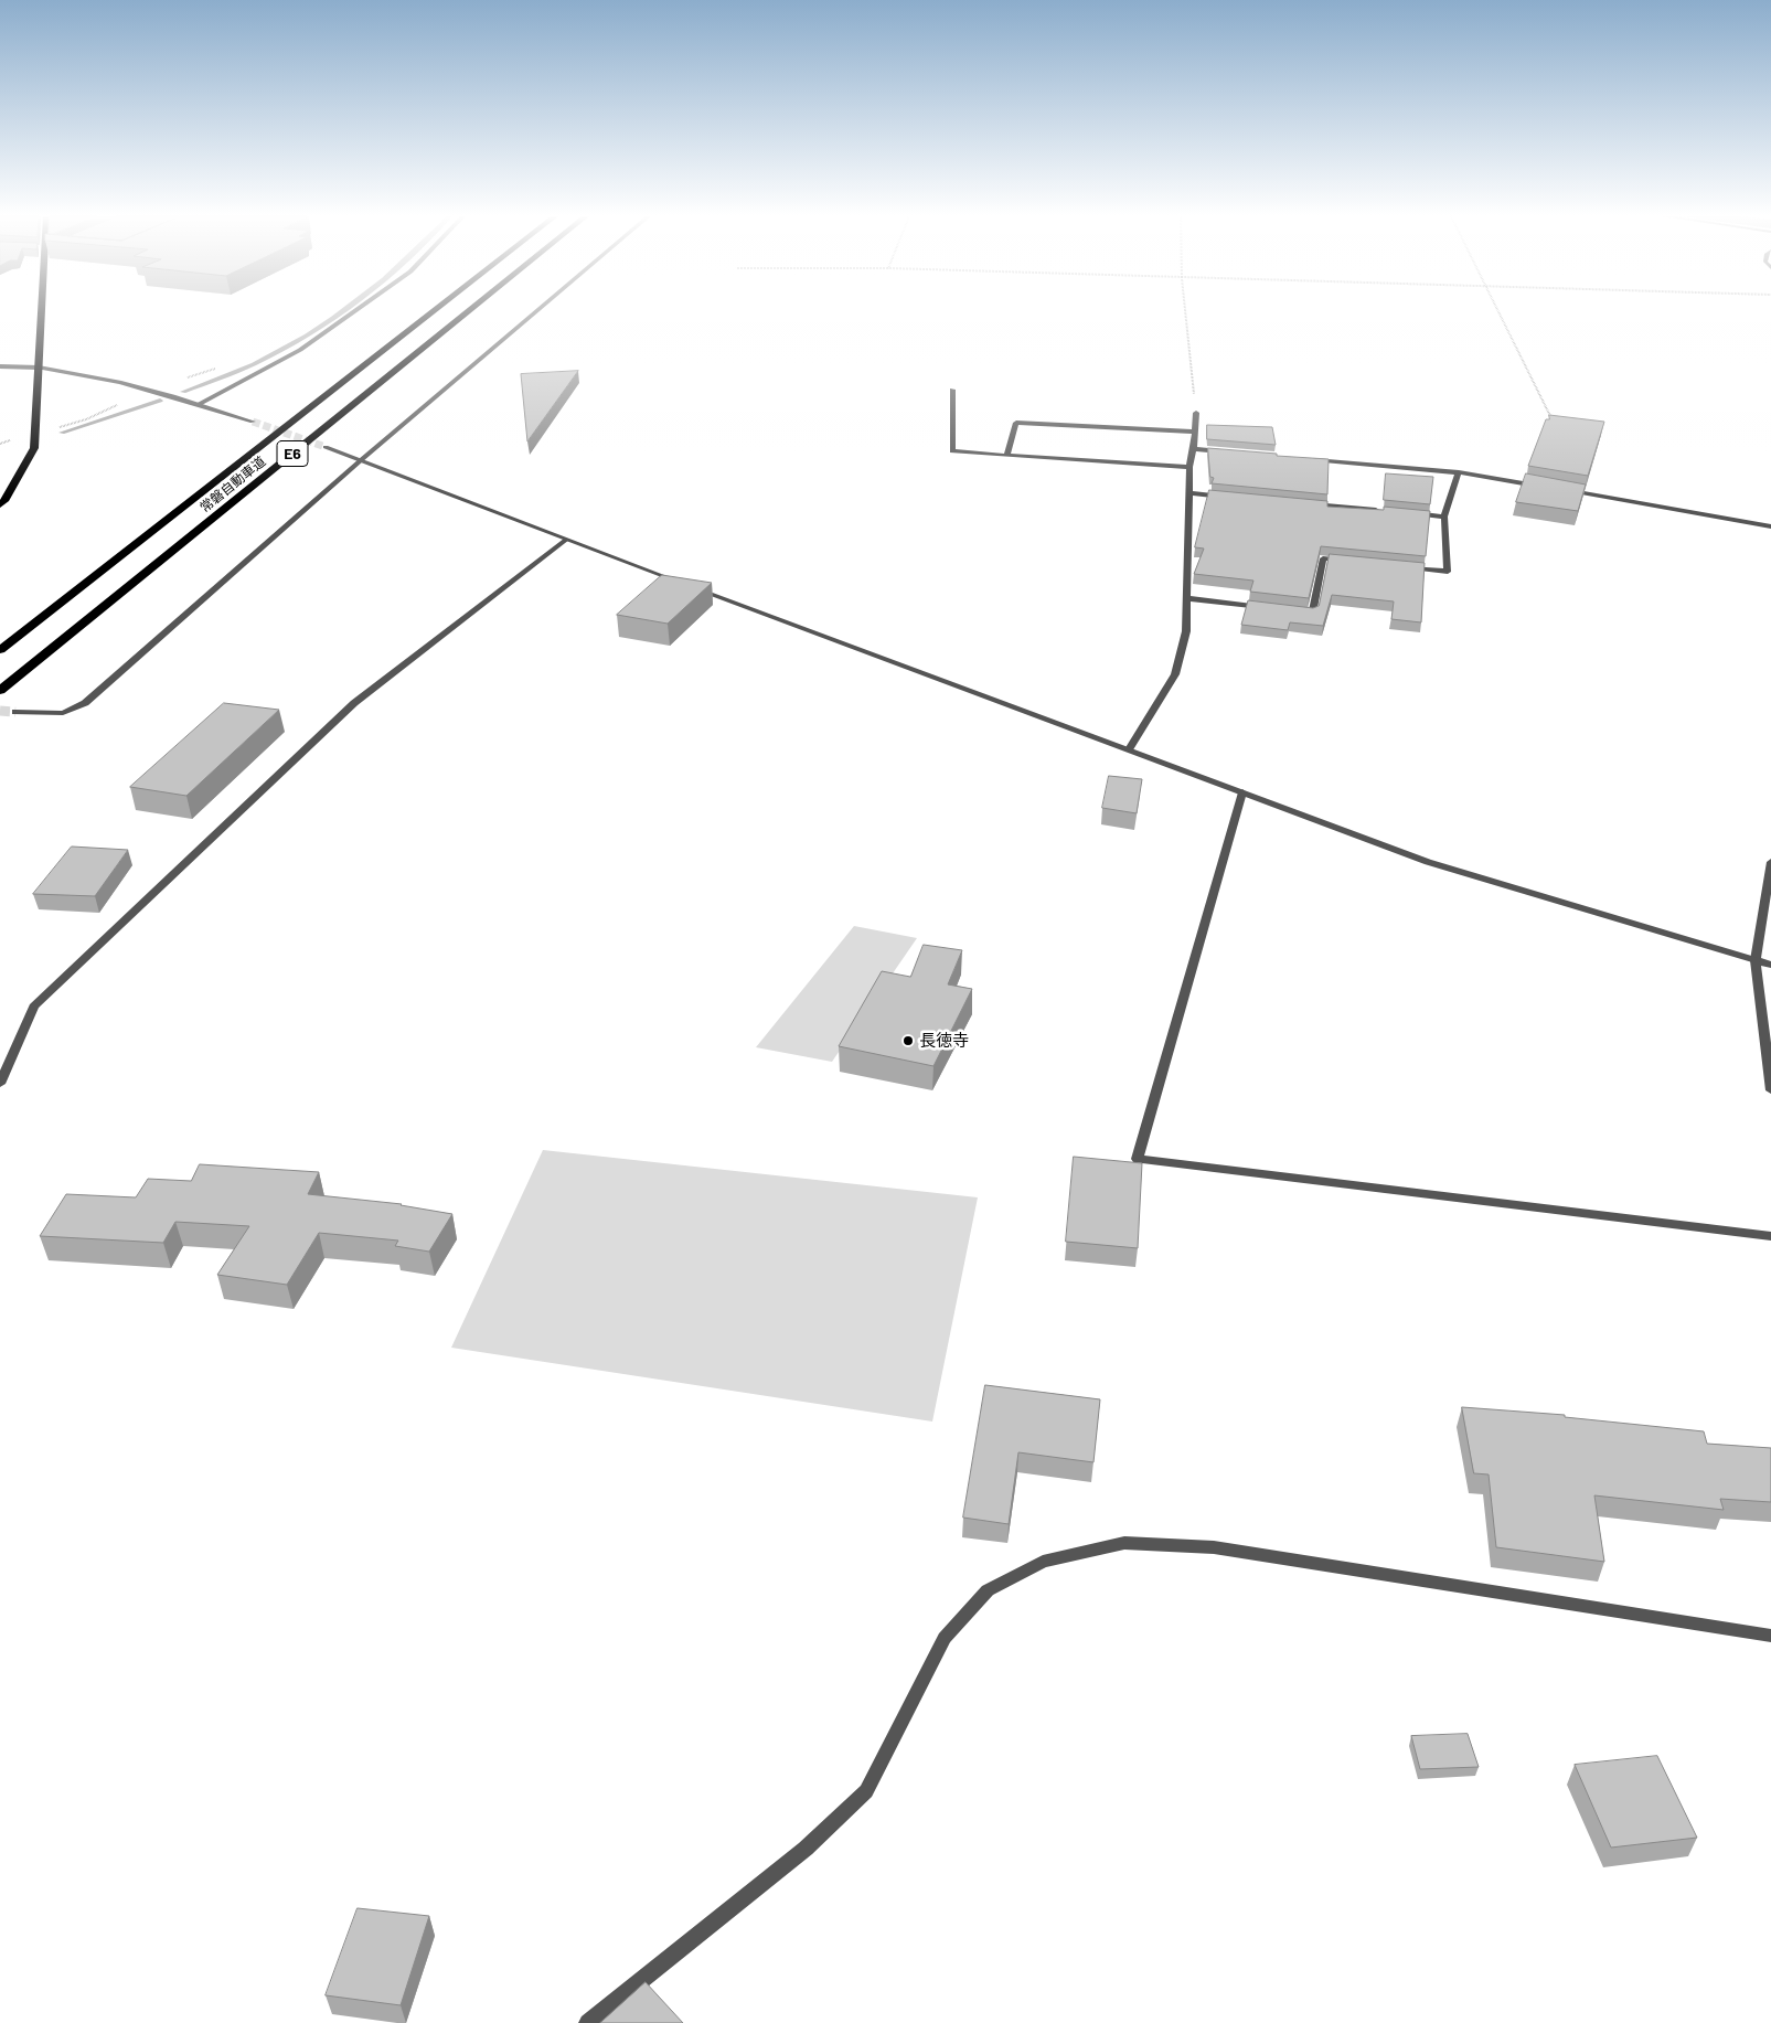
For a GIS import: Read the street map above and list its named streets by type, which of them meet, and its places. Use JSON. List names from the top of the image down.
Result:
{
  "streets": {
    "highway": ["E6", "常磐自動車道"]
  },
  "places": ["長徳寺"]
}
